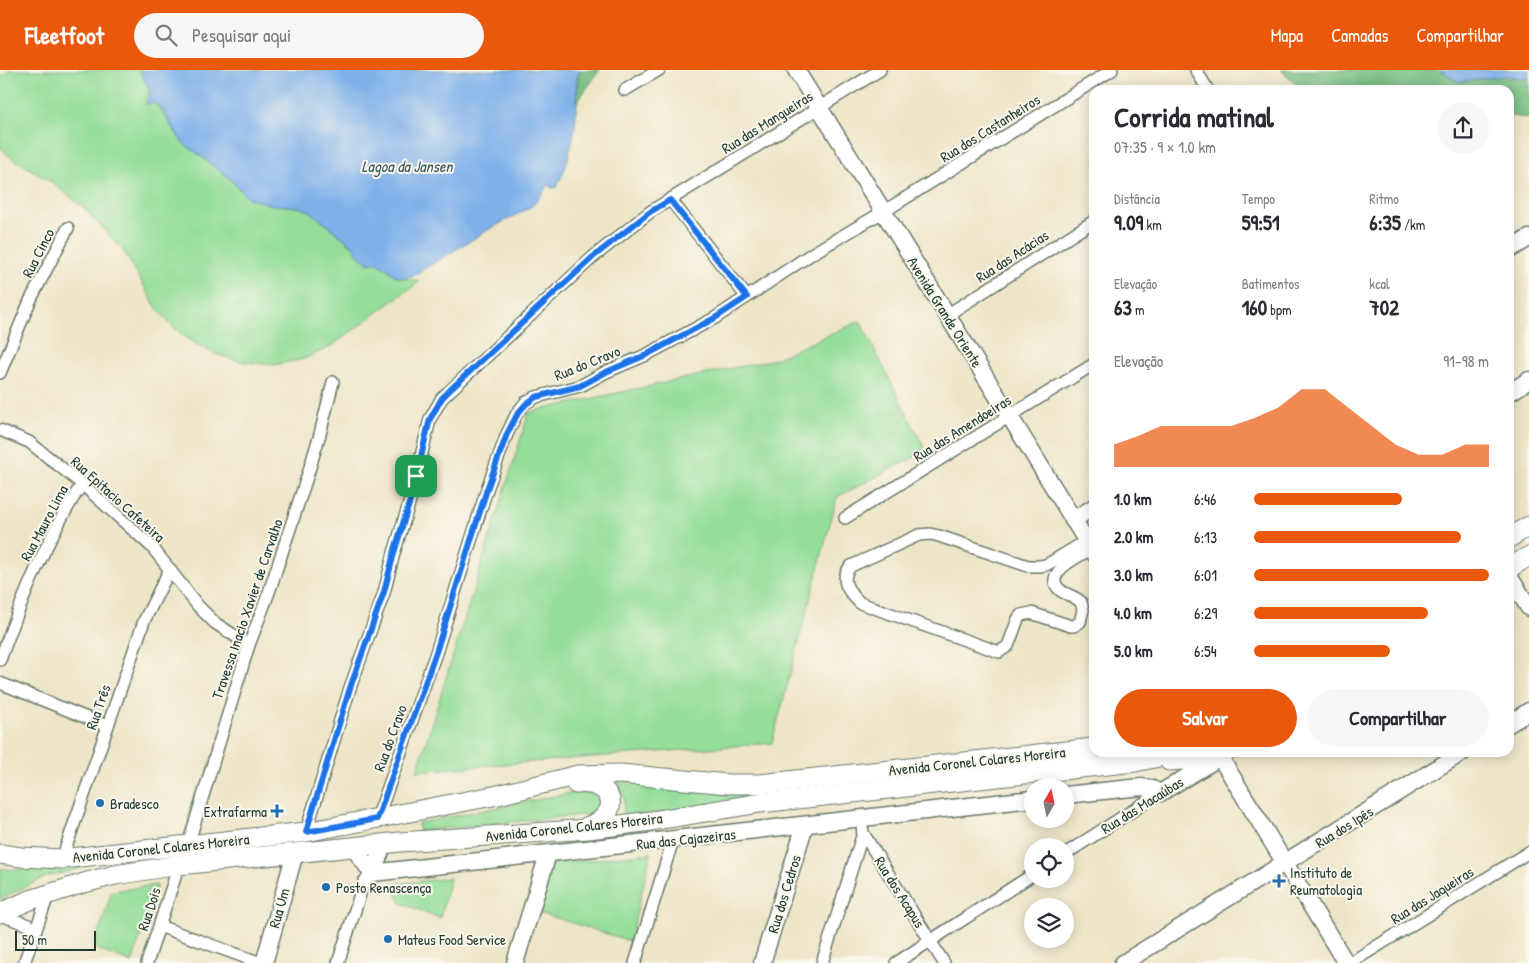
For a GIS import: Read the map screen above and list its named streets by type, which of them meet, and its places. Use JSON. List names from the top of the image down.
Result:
{
  "streets": {
    "main road": ["Avenida Coronel Colares Moreira"],
    "street": [
      "Rua das Mangueiras",
      "Rua dos Castanheiros",
      "Rua Cinco",
      "Rua das Acácias",
      "Avenida Grande Oriente",
      "Rua do Cravo",
      "Rua das Amendoeiras",
      "Rua Epitacio Cafeteira",
      "Rua Mauro Lima",
      "Travessa Inacio Xavier de Carvalho",
      "Rua Três",
      "Rua das Macaúbas",
      "Rua dos Ipês",
      "Rua das Cajazeiras",
      "Rua dos Acapus",
      "Rua dos Cedros",
      "Rua das Jaqueiras",
      "Rua Um",
      "Rua Dois"
    ]
  },
  "crossings": [
    ["Rua das Mangueiras", "Avenida Grande Oriente"],
    ["Rua dos Castanheiros", "Avenida Grande Oriente"],
    ["Rua dos Castanheiros", "Rua do Cravo"],
    ["Rua das Acácias", "Avenida Grande Oriente"],
    ["Avenida Grande Oriente", "Rua do Cravo"],
    ["Avenida Grande Oriente", "Rua das Amendoeiras"],
    ["Rua do Cravo", "Avenida Coronel Colares Moreira"],
    ["Rua Epitacio Cafeteira", "Rua Mauro Lima"],
    ["Rua Epitacio Cafeteira", "Travessa Inacio Xavier de Carvalho"],
    ["Rua Epitacio Cafeteira", "Rua Três"],
    ["Travessa Inacio Xavier de Carvalho", "Avenida Coronel Colares Moreira"],
    ["Rua Três", "Avenida Coronel Colares Moreira"],
    ["Avenida Coronel Colares Moreira", "Rua Um"],
    ["Avenida Coronel Colares Moreira", "Rua Dois"],
    ["Rua das Cajazeiras", "Rua dos Acapus"],
    ["Rua das Cajazeiras", "Rua dos Cedros"]
  ],
  "water": ["Lagoa da Jansen"],
  "places": {
    "other": ["Bradesco", "Posto Renascença", "Mateus Food Service"],
    "health": ["Extrafarma", "Instituto de Reumatologia"]
  },
  "scale_bar": "50 m",
  "north": "top",
  "page": {
    "header": "Fleetfoot",
    "search": "Pesquisar aqui",
    "nav": ["Mapa", "Camadas", "Compartilhar"],
    "heading": ["Corrida matinal", "07:35 · 9 × 1.0 km"],
    "stats": [
      ["Distância", "9.09 km"],
      ["Tempo", "59:51"],
      ["Ritmo", "6:35 /km"],
      ["Elevação", "63 m"],
      ["Batimentos", "160 bpm"],
      ["kcal", "702"]
    ],
    "chart": ["Elevação", "91–98 m"],
    "list": [
      {
        "name": "1.0 km",
        "note": "6:46"
      },
      {
        "name": "2.0 km",
        "note": "6:13"
      },
      {
        "name": "3.0 km",
        "note": "6:01"
      },
      {
        "name": "4.0 km",
        "note": "6:29"
      },
      {
        "name": "5.0 km",
        "note": "6:54"
      }
    ],
    "buttons": ["Salvar", "Compartilhar"],
    "scale": "50 m"
  }
}
